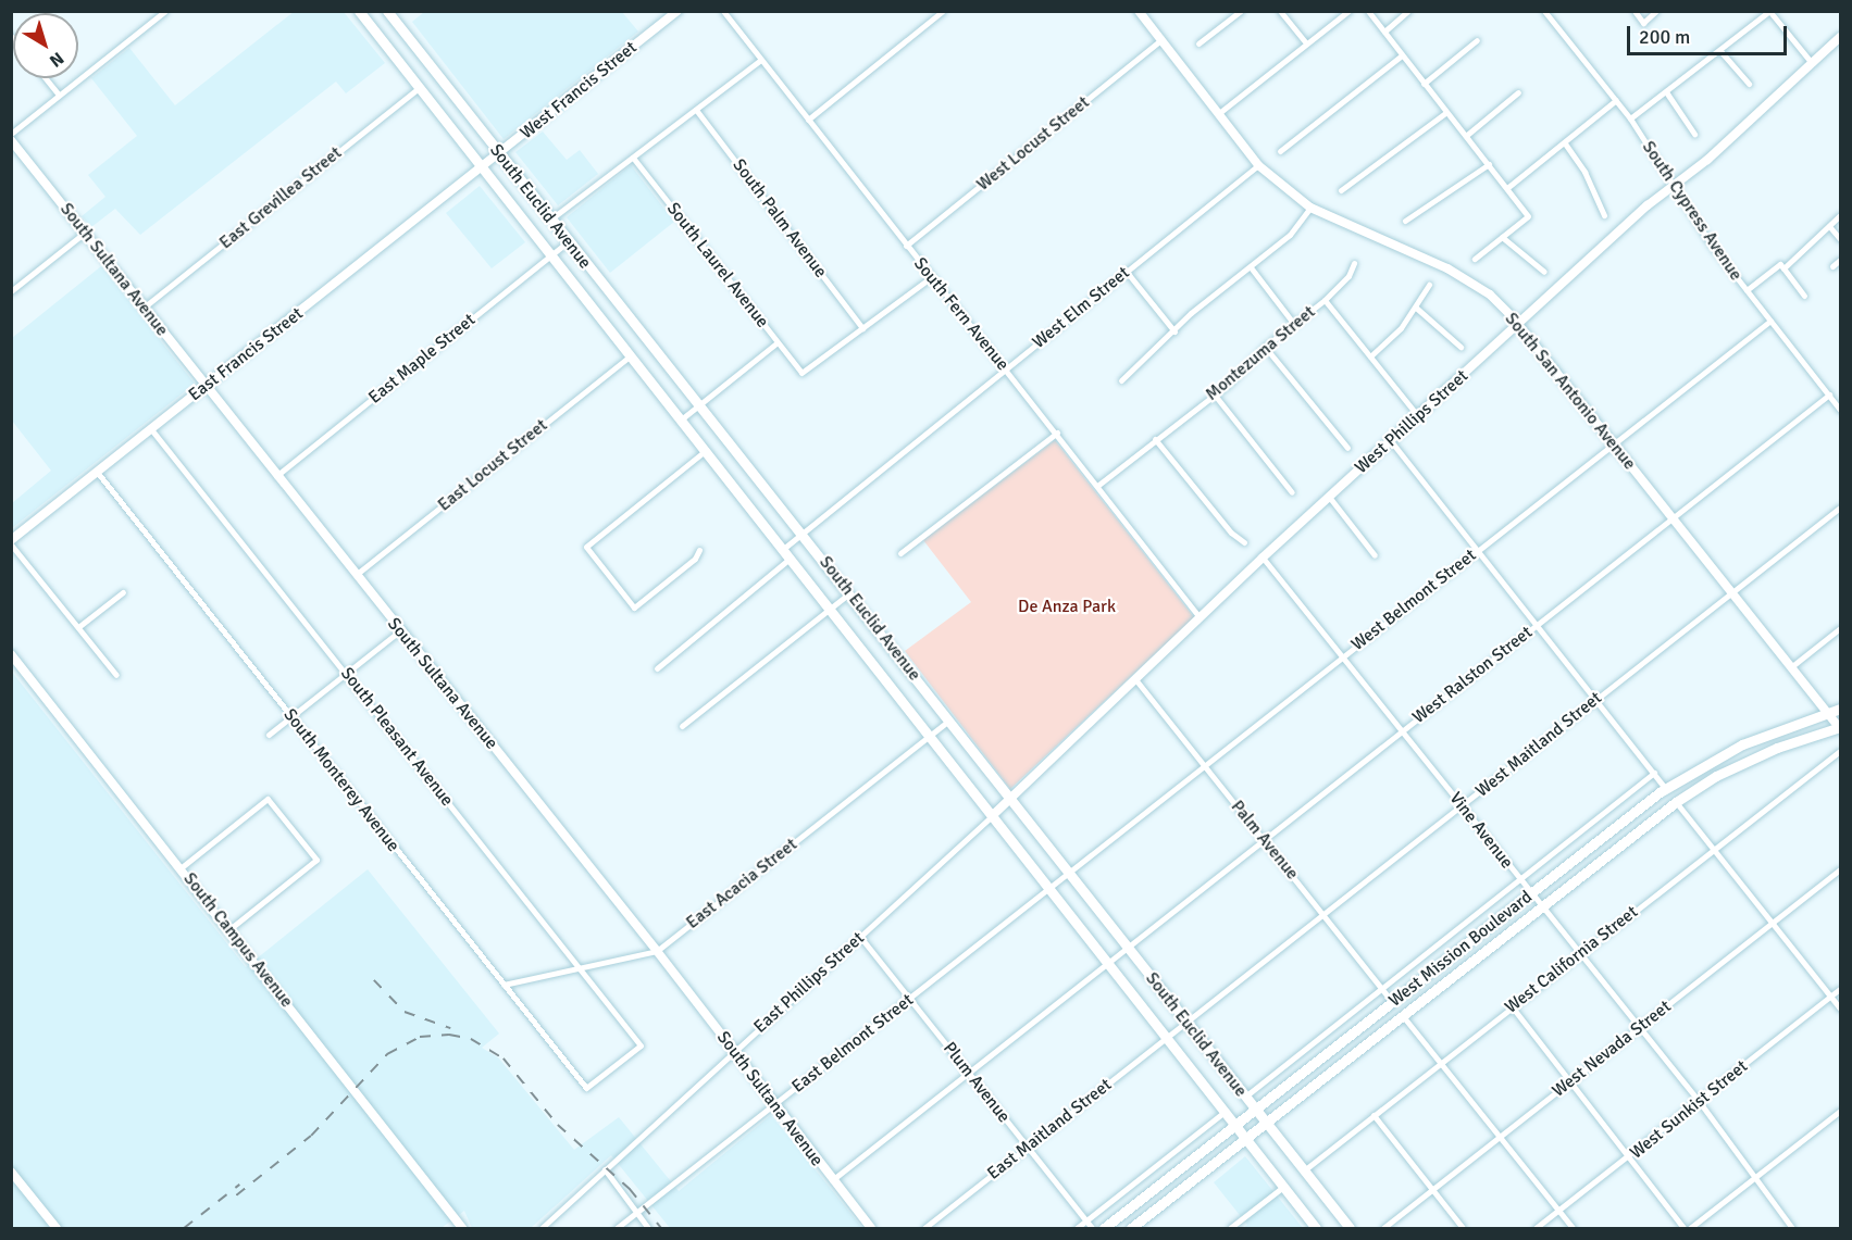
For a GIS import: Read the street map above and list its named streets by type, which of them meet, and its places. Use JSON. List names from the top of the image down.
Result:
{
  "streets": {
    "main road": ["South Euclid Avenue", "West Mission Boulevard"],
    "street": [
      "West Francis Street",
      "West Locust Street",
      "East Grevillea Street",
      "South Cypress Avenue",
      "South Palm Avenue",
      "South Laurel Avenue",
      "South Sultana Avenue",
      "West Elm Street",
      "South Fern Avenue",
      "Montezuma Street",
      "East Francis Street",
      "East Maple Street",
      "South San Antonio Avenue",
      "West Phillips Street",
      "East Locust Street",
      "West Belmont Street",
      "West Ralston Street",
      "South Pleasant Avenue",
      "West Maitland Street",
      "South Monterey Avenue",
      "Vine Avenue",
      "Palm Avenue",
      "East Acacia Street",
      "South Campus Avenue",
      "West California Street",
      "East Phillips Street",
      "East Belmont Street",
      "West Nevada Street",
      "Plum Avenue",
      "West Sunkist Street",
      "East Maitland Street"
    ]
  },
  "crossings": [
    ["West Francis Street", "South Euclid Avenue"],
    ["West Francis Street", "East Francis Street"],
    ["West Locust Street", "South Fern Avenue"],
    ["West Locust Street", "South San Antonio Avenue"],
    ["East Grevillea Street", "South Euclid Avenue"],
    ["East Grevillea Street", "South Sultana Avenue"],
    ["South Euclid Avenue", "West Elm Street"],
    ["South Euclid Avenue", "East Francis Street"],
    ["South Euclid Avenue", "East Maple Street"],
    ["South Euclid Avenue", "West Phillips Street"],
    ["South Euclid Avenue", "East Locust Street"],
    ["South Euclid Avenue", "West Belmont Street"],
    ["South Euclid Avenue", "West Ralston Street"],
    ["South Euclid Avenue", "West Maitland Street"],
    ["South Euclid Avenue", "East Acacia Street"],
    ["South Euclid Avenue", "West Mission Boulevard"],
    ["South Euclid Avenue", "West California Street"],
    ["South Euclid Avenue", "East Phillips Street"],
    ["South Euclid Avenue", "East Belmont Street"],
    ["South Euclid Avenue", "East Maitland Street"],
    ["South Cypress Avenue", "West Phillips Street"],
    ["South Cypress Avenue", "West Belmont Street"],
    ["South Cypress Avenue", "West Ralston Street"],
    ["South Palm Avenue", "South Laurel Avenue"],
    ["South Sultana Avenue", "East Francis Street"],
    ["South Sultana Avenue", "East Maple Street"],
    ["South Sultana Avenue", "East Locust Street"],
    ["South Sultana Avenue", "West Ralston Street"],
    ["South Sultana Avenue", "East Acacia Street"],
    ["South Sultana Avenue", "East Phillips Street"],
    ["South Sultana Avenue", "East Belmont Street"],
    ["West Elm Street", "South Fern Avenue"],
    ["West Elm Street", "South San Antonio Avenue"],
    ["South Fern Avenue", "Montezuma Street"],
    ["South Fern Avenue", "West Phillips Street"],
    ["East Francis Street", "South Pleasant Avenue"],
    ["East Francis Street", "South Monterey Avenue"],
    ["South San Antonio Avenue", "West Phillips Street"],
    ["South San Antonio Avenue", "West Belmont Street"],
    ["South San Antonio Avenue", "West Ralston Street"],
    ["South San Antonio Avenue", "West Maitland Street"],
    ["South San Antonio Avenue", "West Mission Boulevard"],
    ["West Phillips Street", "Vine Avenue"],
    ["West Phillips Street", "Palm Avenue"],
    ["West Phillips Street", "East Phillips Street"],
    ["West Belmont Street", "Vine Avenue"],
    ["West Belmont Street", "Palm Avenue"],
    ["West Belmont Street", "East Belmont Street"],
    ["West Ralston Street", "Vine Avenue"],
    ["West Ralston Street", "Palm Avenue"],
    ["West Ralston Street", "Plum Avenue"],
    ["South Pleasant Avenue", "South Monterey Avenue"],
    ["South Pleasant Avenue", "East Acacia Street"],
    ["West Maitland Street", "Vine Avenue"],
    ["West Maitland Street", "Palm Avenue"],
    ["West Maitland Street", "East Maitland Street"],
    ["South Monterey Avenue", "East Acacia Street"],
    ["Vine Avenue", "West Mission Boulevard"],
    ["Vine Avenue", "West California Street"],
    ["Vine Avenue", "West Nevada Street"],
    ["Vine Avenue", "West Sunkist Street"],
    ["Palm Avenue", "West Mission Boulevard"],
    ["East Phillips Street", "Plum Avenue"],
    ["East Belmont Street", "Plum Avenue"],
    ["Plum Avenue", "East Maitland Street"]
  ],
  "parks": ["De Anza Park"],
  "scale_bar": "200 m",
  "north": "bottom right"
}
